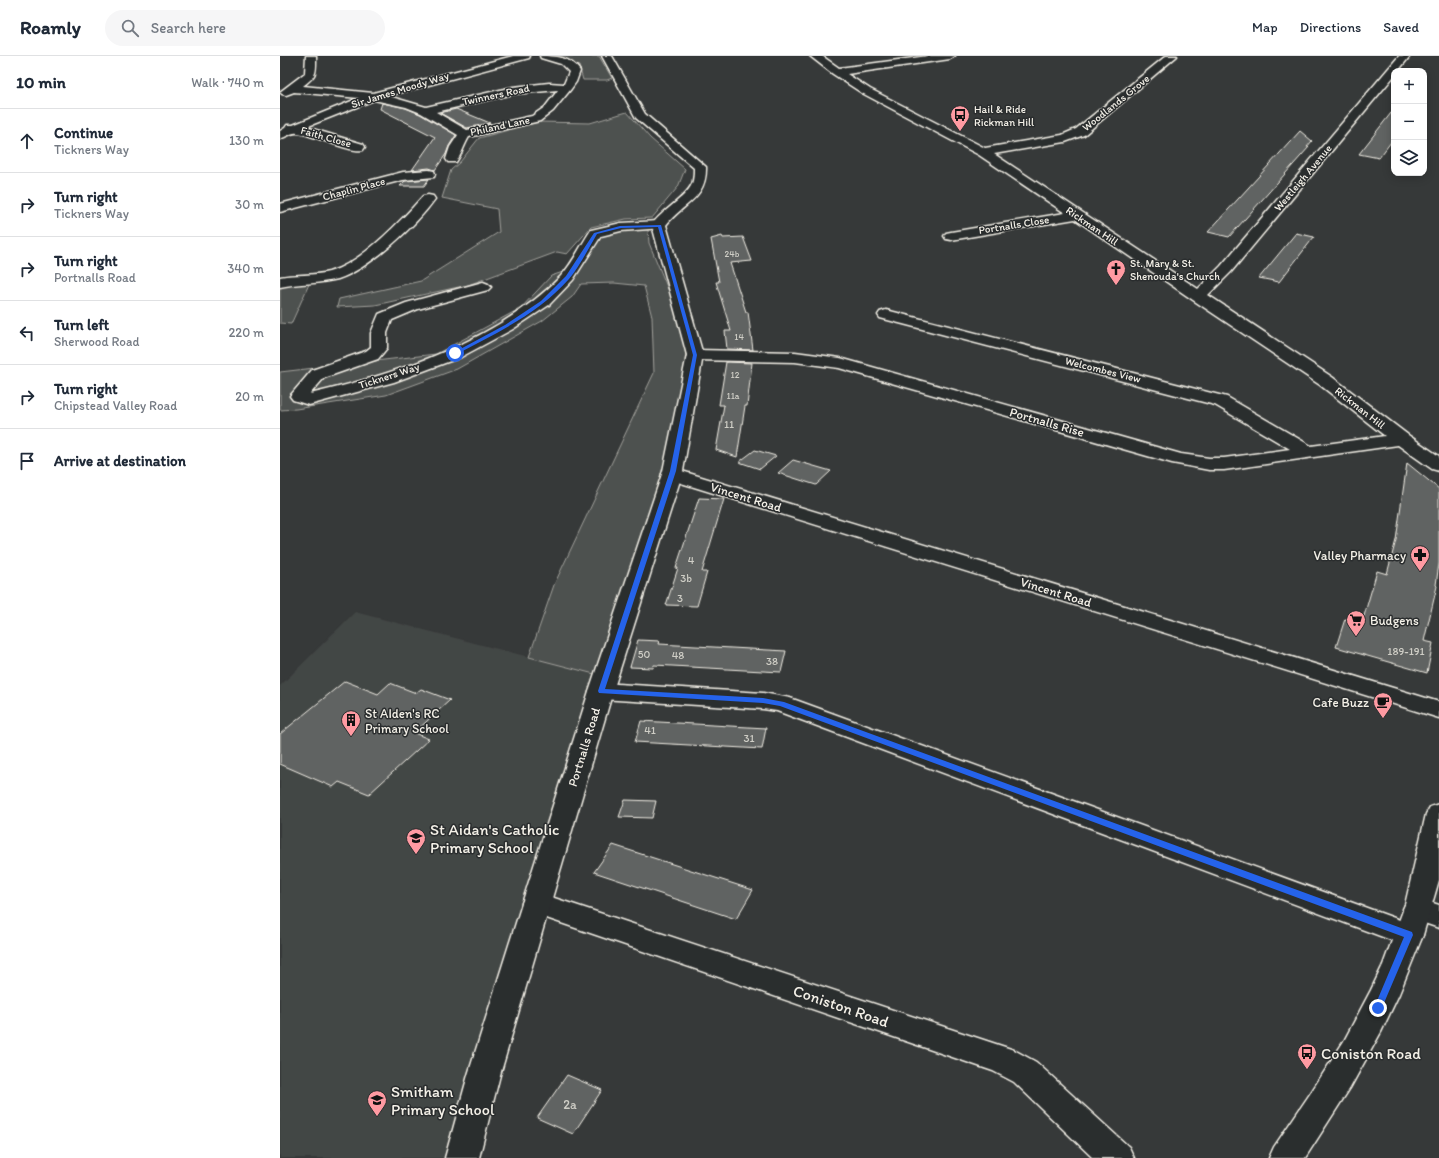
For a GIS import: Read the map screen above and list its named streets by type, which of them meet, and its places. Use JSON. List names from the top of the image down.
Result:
{
  "streets": {
    "street": [
      "Sir James Moody Way",
      "Twinners Road",
      "Woodlands Grove",
      "Philand Lane",
      "Faith Close",
      "Westleigh Avenue",
      "Chaplin Place",
      "Portnalls Close",
      "Rickman Hill",
      "Welcombes View",
      "Tickners Way",
      "Portnalls Rise",
      "Vincent Road",
      "Portnalls Road",
      "Coniston Road"
    ]
  },
  "crossings": [
    ["Sir James Moody Way", "Philand Lane"],
    ["Sir James Moody Way", "Faith Close"],
    ["Twinners Road", "Philand Lane"],
    ["Woodlands Grove", "Rickman Hill"],
    ["Westleigh Avenue", "Rickman Hill"],
    ["Portnalls Close", "Rickman Hill"],
    ["Rickman Hill", "Portnalls Rise"],
    ["Welcombes View", "Portnalls Rise"],
    ["Tickners Way", "Portnalls Road"],
    ["Portnalls Rise", "Portnalls Road"],
    ["Vincent Road", "Portnalls Road"],
    ["Portnalls Road", "Coniston Road"]
  ],
  "places": {
    "bus stop": ["Hail & Ride Rickman Hill", "Coniston Road"],
    "church": ["St. Mary & St. Shenouda's Church"],
    "pharmacy": ["Valley Pharmacy"],
    "supermarket": ["Budgens"],
    "cafe": ["Cafe Buzz"],
    "building": ["St AIden's RC Primary School"],
    "school or university": ["St Aidan's Catholic Primary School", "Smitham Primary School"]
  },
  "house_numbers": [
    "24b",
    "14",
    "12",
    "11a",
    "11",
    "4",
    "3b",
    "3",
    "189-191",
    "50",
    "48",
    "38",
    "41",
    "31",
    "2a"
  ],
  "page": {
    "header": "Roamly",
    "search": "Search here",
    "nav": ["Map", "Directions", "Saved"],
    "heading": ["10 min", "Walk · 740 m"],
    "map_buttons": ["+", "−"],
    "list": [
      ["Continue", "Tickners Way", "130 m"],
      ["Turn right", "Tickners Way", "30 m"],
      ["Turn right", "Portnalls Road", "340 m"],
      ["Turn left", "Sherwood Road", "220 m"],
      ["Turn right", "Chipstead Valley Road", "20 m"],
      "Arrive at destination"
    ]
  }
}
